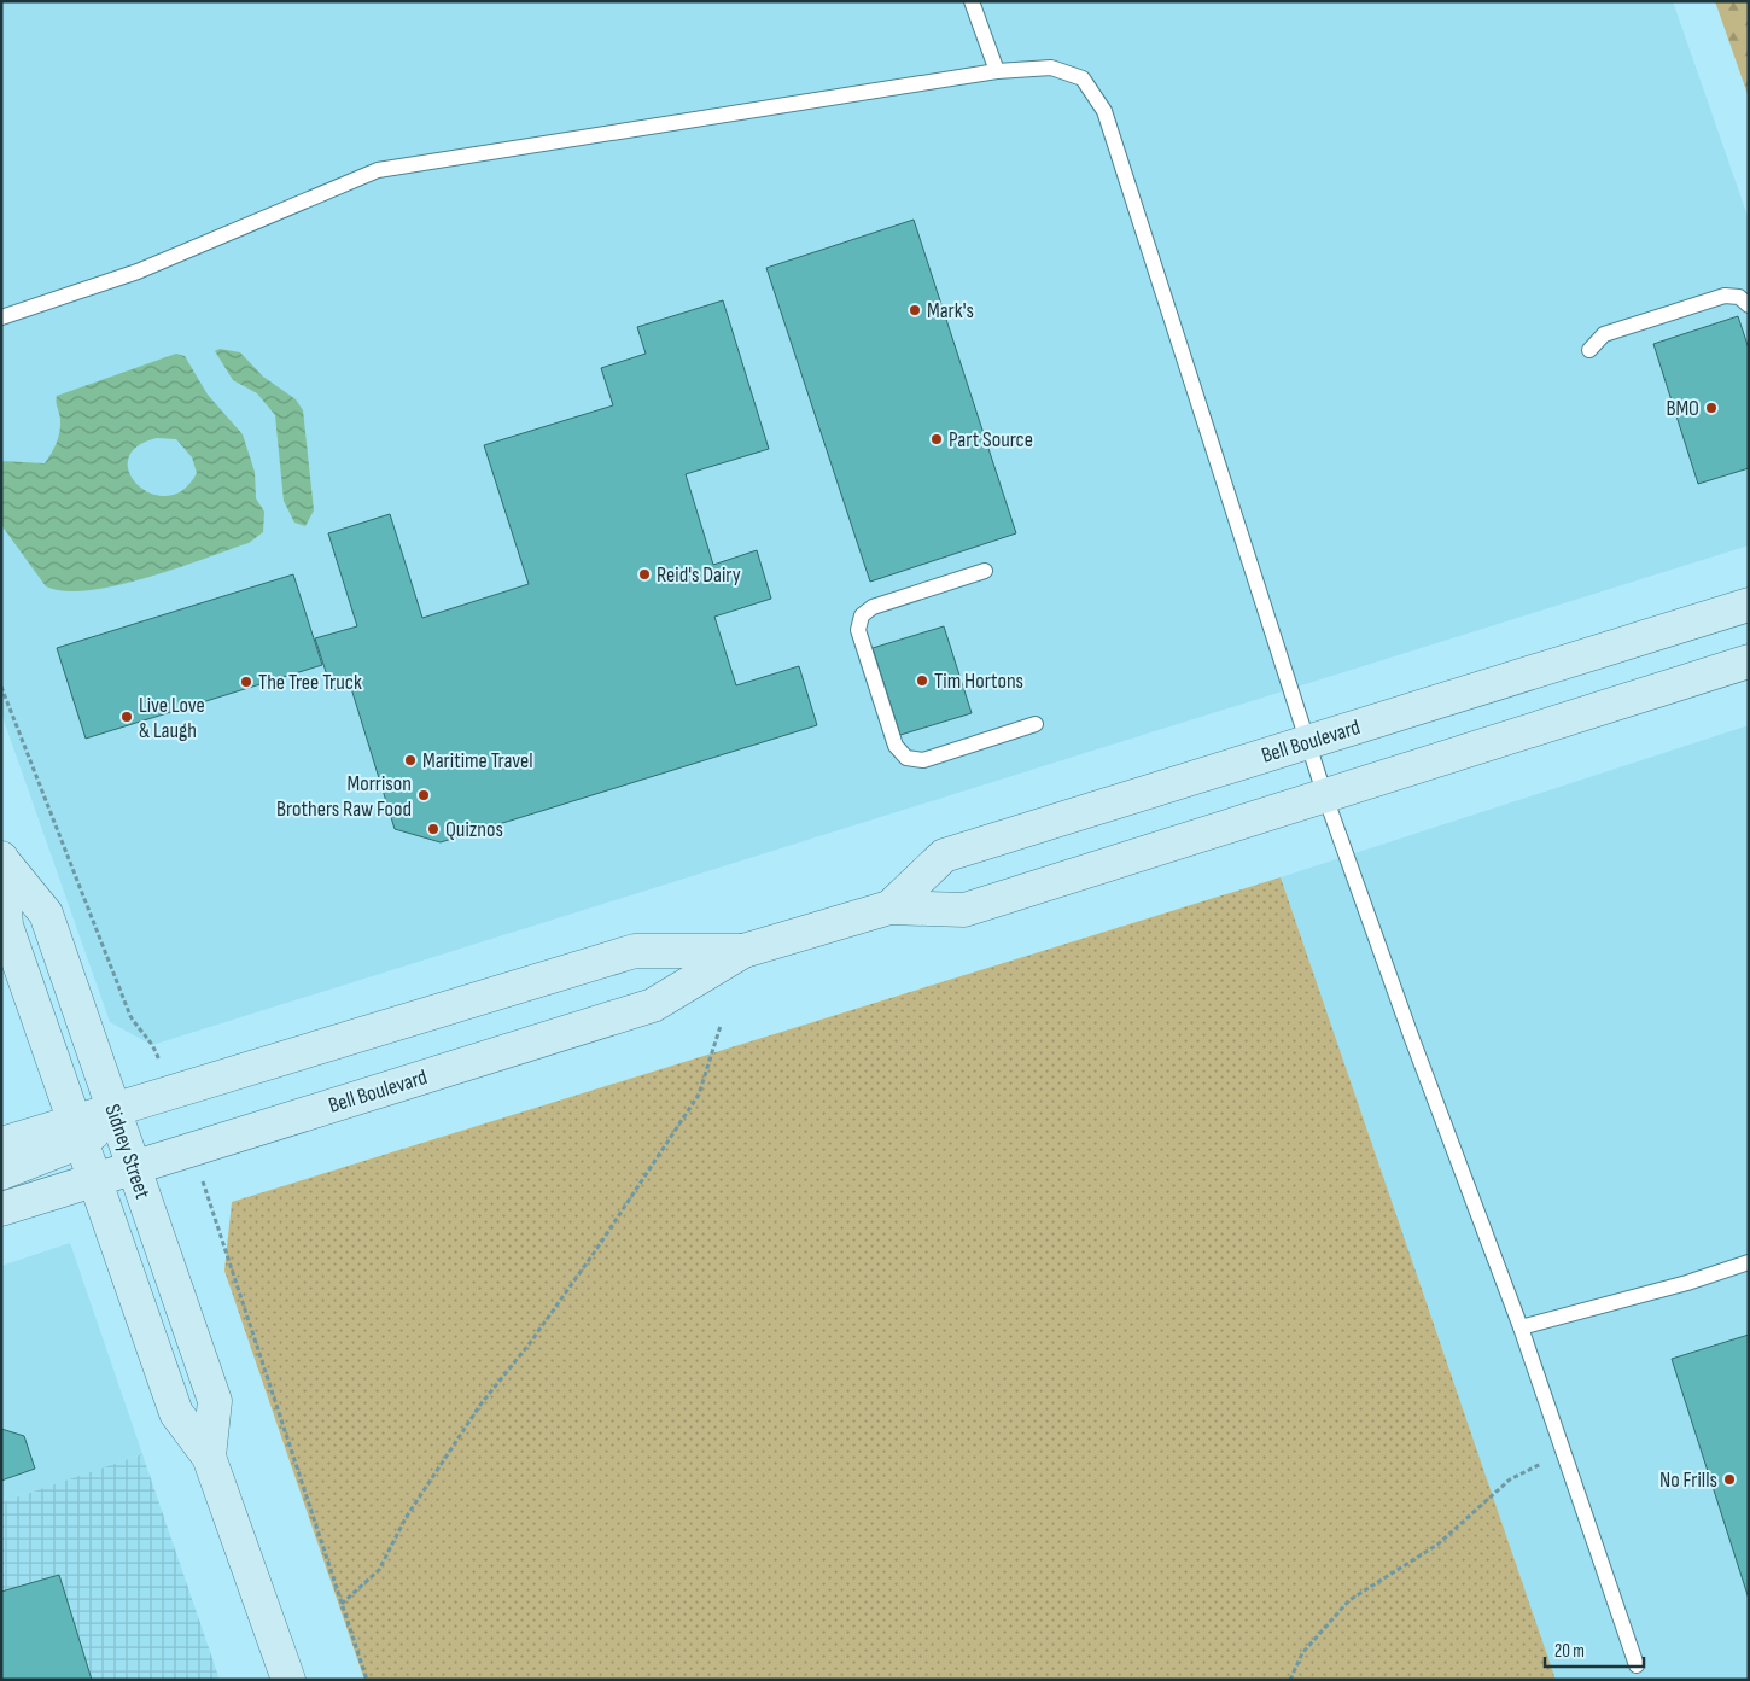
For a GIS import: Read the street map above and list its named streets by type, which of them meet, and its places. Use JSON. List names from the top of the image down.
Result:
{
  "streets": {
    "main road": ["Bell Boulevard", "Sidney Street"]
  },
  "crossings": [
    ["Bell Boulevard", "Sidney Street"]
  ],
  "places": [
    "Mark's",
    "BMO",
    "Part Source",
    "Reid's Dairy",
    "Tim Hortons",
    "The Tree Truck",
    "Live Love & Laugh",
    "Maritime Travel",
    "Morrison Brothers Raw Food",
    "Quiznos",
    "No Frills"
  ],
  "scale_bar": "20 m"
}
